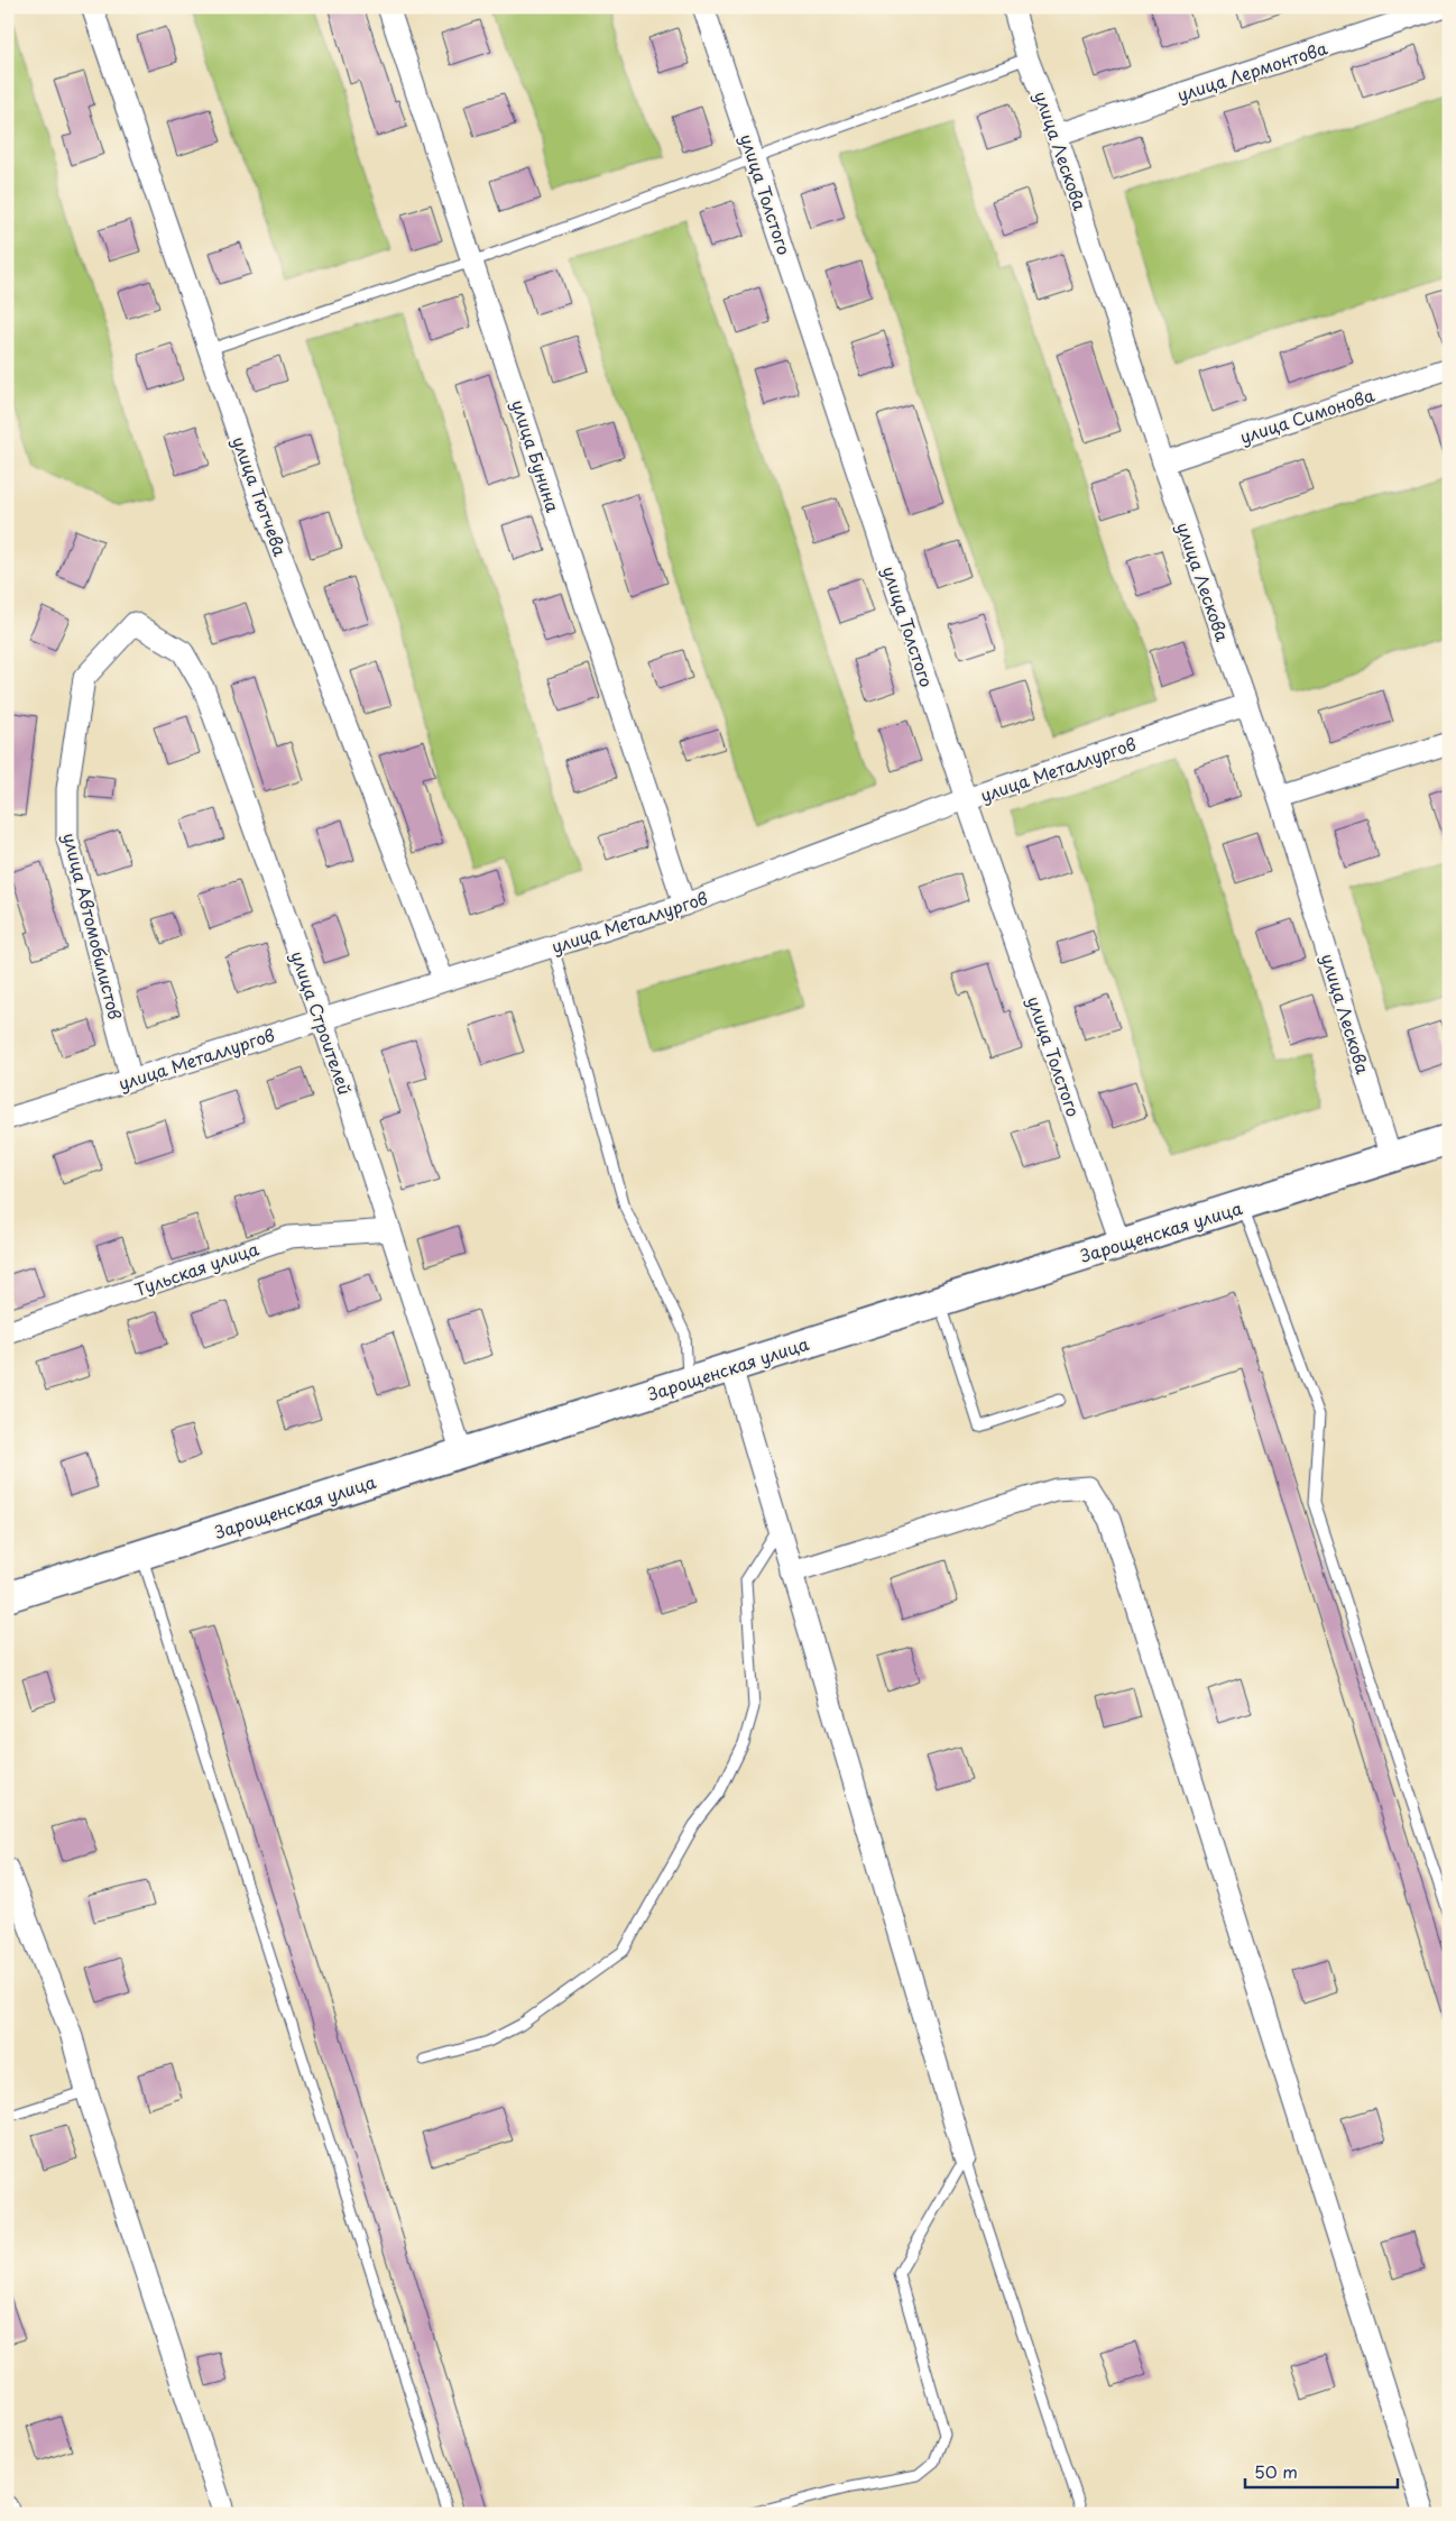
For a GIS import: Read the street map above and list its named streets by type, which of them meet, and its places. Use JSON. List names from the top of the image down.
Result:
{
  "streets": {
    "street": [
      "улица Лермонтова",
      "улица Лескова",
      "улица Толстого",
      "улица Симонова",
      "улица Бунина",
      "улица Тютчева",
      "улица Металлургов",
      "улица Автомобилистов",
      "улица Строителей",
      "Зарощенская улица",
      "Тульская улица"
    ]
  },
  "crossings": [
    ["улица Лермонтова", "улица Лескова"],
    ["улица Лескова", "улица Симонова"],
    ["улица Лескова", "улица Металлургов"],
    ["улица Лескова", "Зарощенская улица"],
    ["улица Толстого", "улица Металлургов"],
    ["улица Толстого", "Зарощенская улица"],
    ["улица Бунина", "улица Металлургов"],
    ["улица Тютчева", "улица Металлургов"],
    ["улица Металлургов", "улица Автомобилистов"],
    ["улица Металлургов", "улица Строителей"],
    ["улица Автомобилистов", "улица Строителей"],
    ["улица Строителей", "Зарощенская улица"],
    ["улица Строителей", "Тульская улица"]
  ],
  "scale_bar": "50 m"
}
